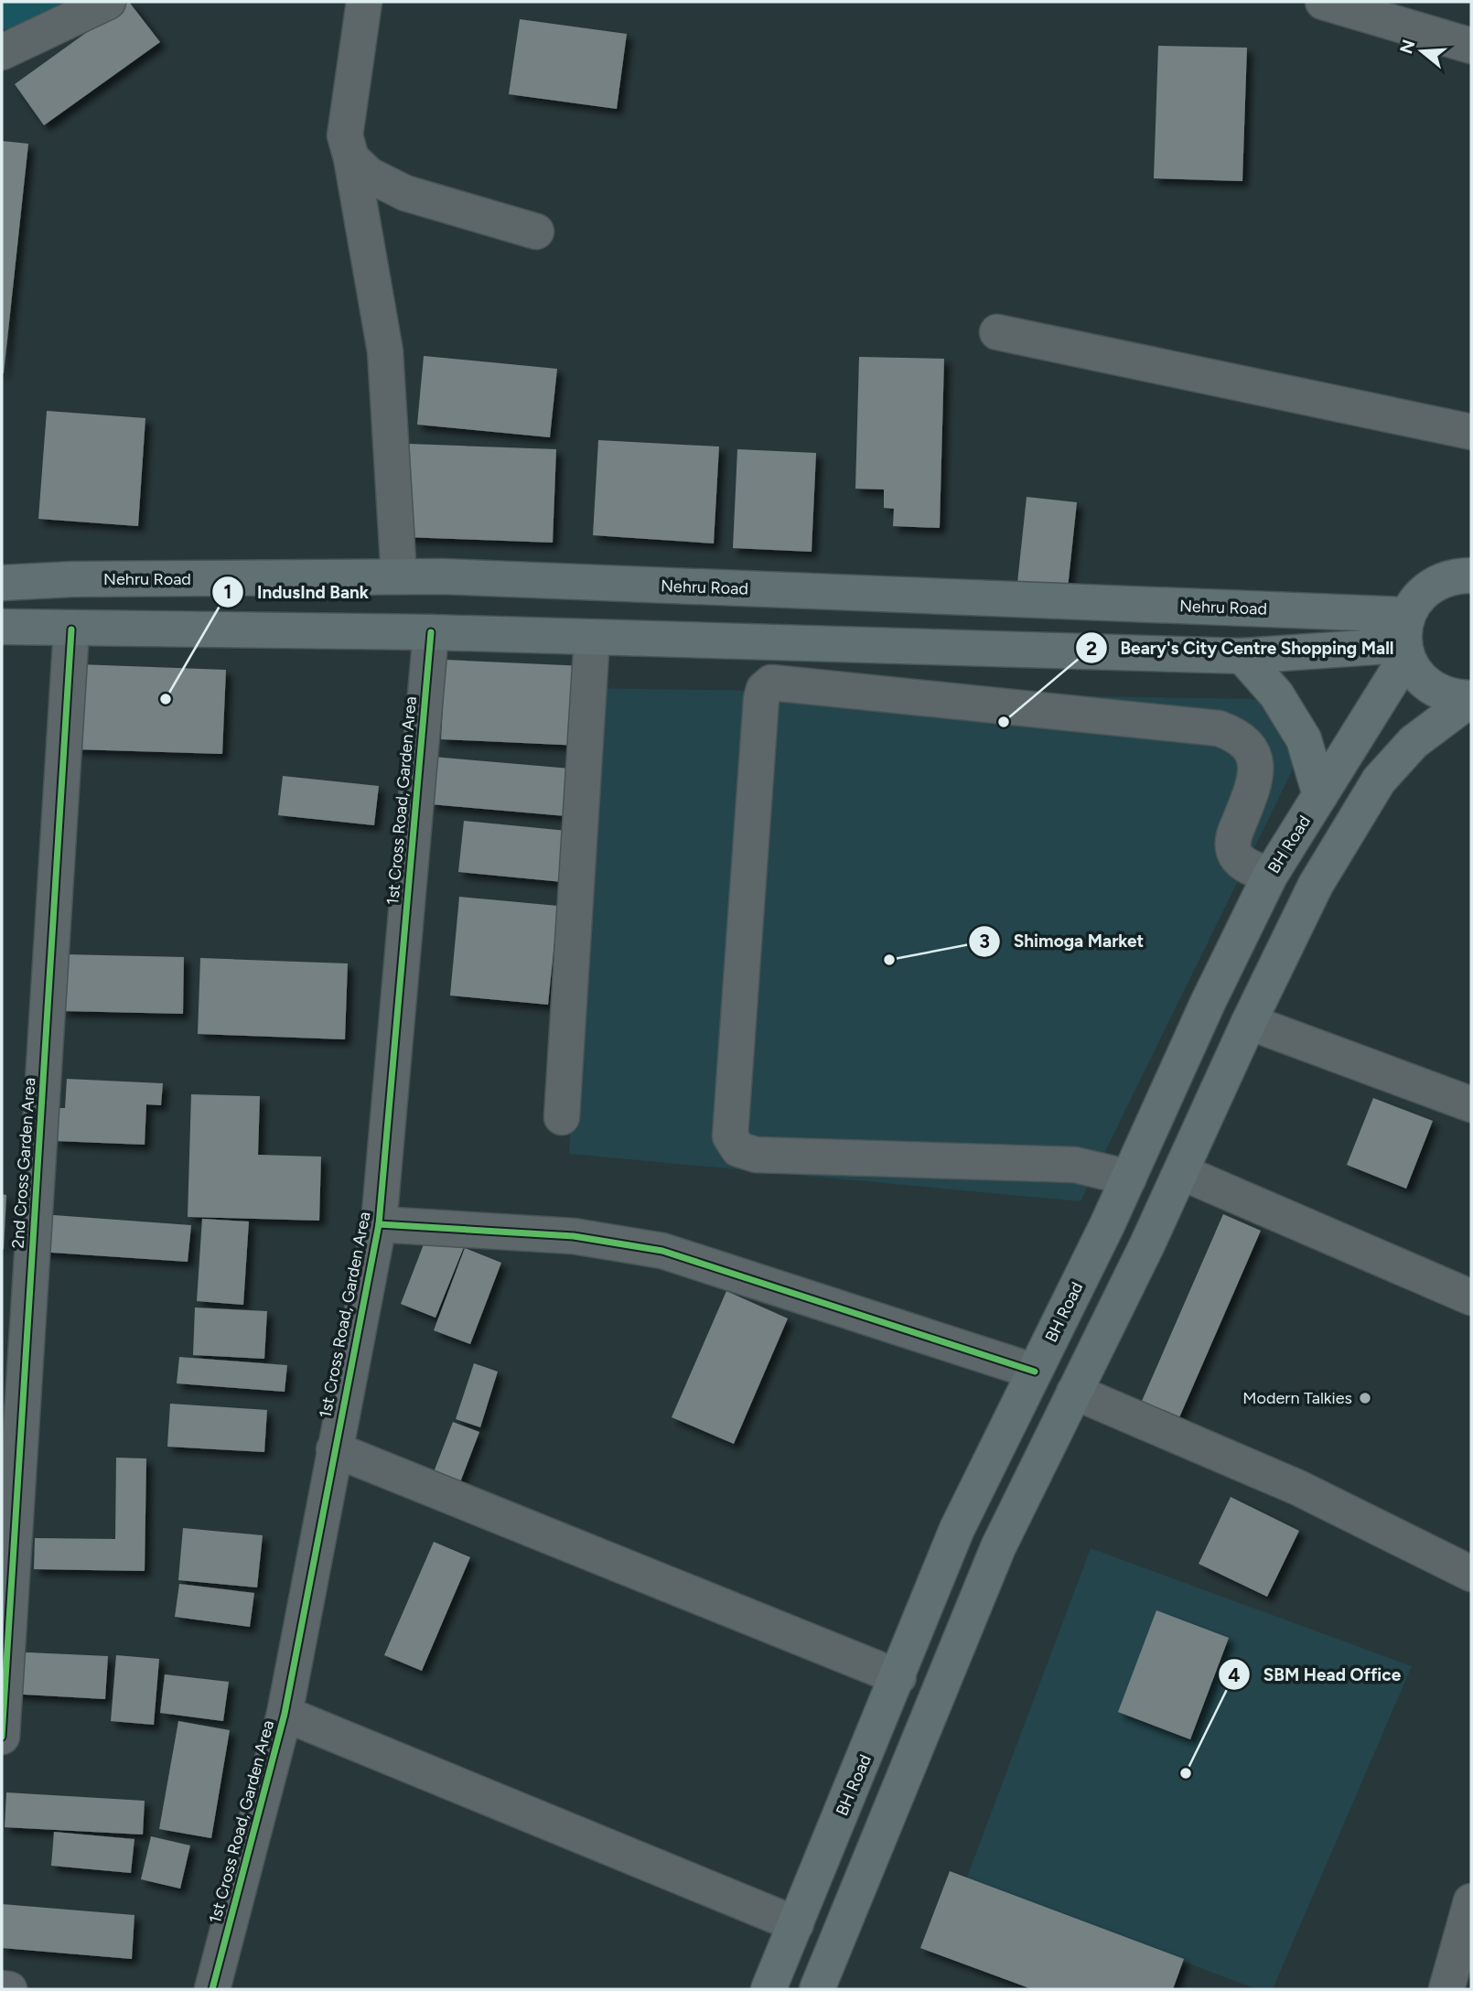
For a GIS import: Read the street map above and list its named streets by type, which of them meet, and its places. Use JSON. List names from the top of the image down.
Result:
{
  "streets": {
    "main road": ["Nehru Road", "BH Road"],
    "street": ["1st Cross Road, Garden Area", "2nd Cross Garden Area"]
  },
  "crossings": [
    ["Nehru Road", "BH Road"]
  ],
  "places": [
    "IndusInd Bank",
    "Beary's City Centre Shopping Mall",
    "Shimoga Market",
    "Modern Talkies",
    "SBM Head Office"
  ],
  "north": "left"
}
